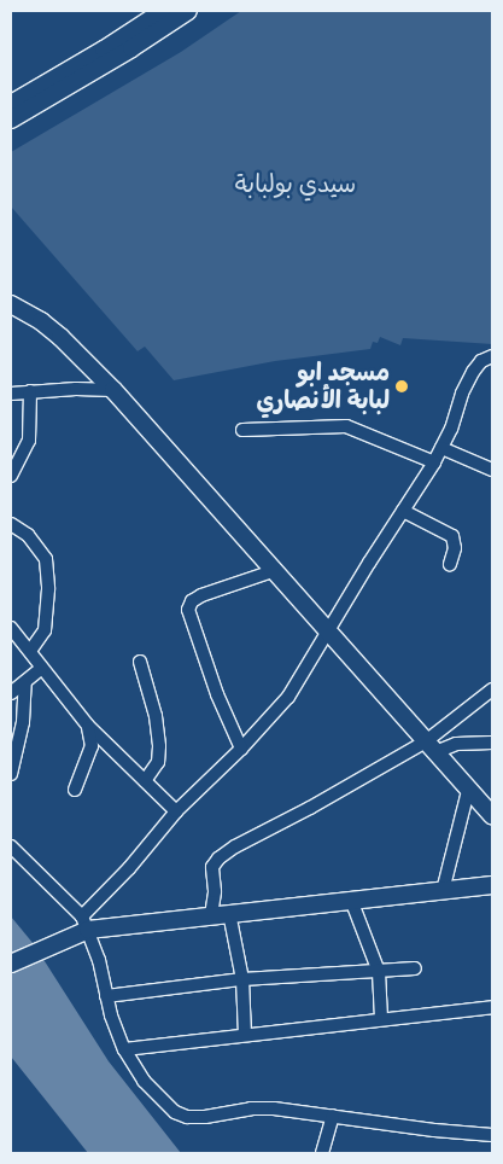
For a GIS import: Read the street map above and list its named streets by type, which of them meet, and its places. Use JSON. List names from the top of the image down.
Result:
{
  "parks": ["سيدي بولبابة"],
  "places": ["مسجد ابو لبابة الأنصاري"]
}
